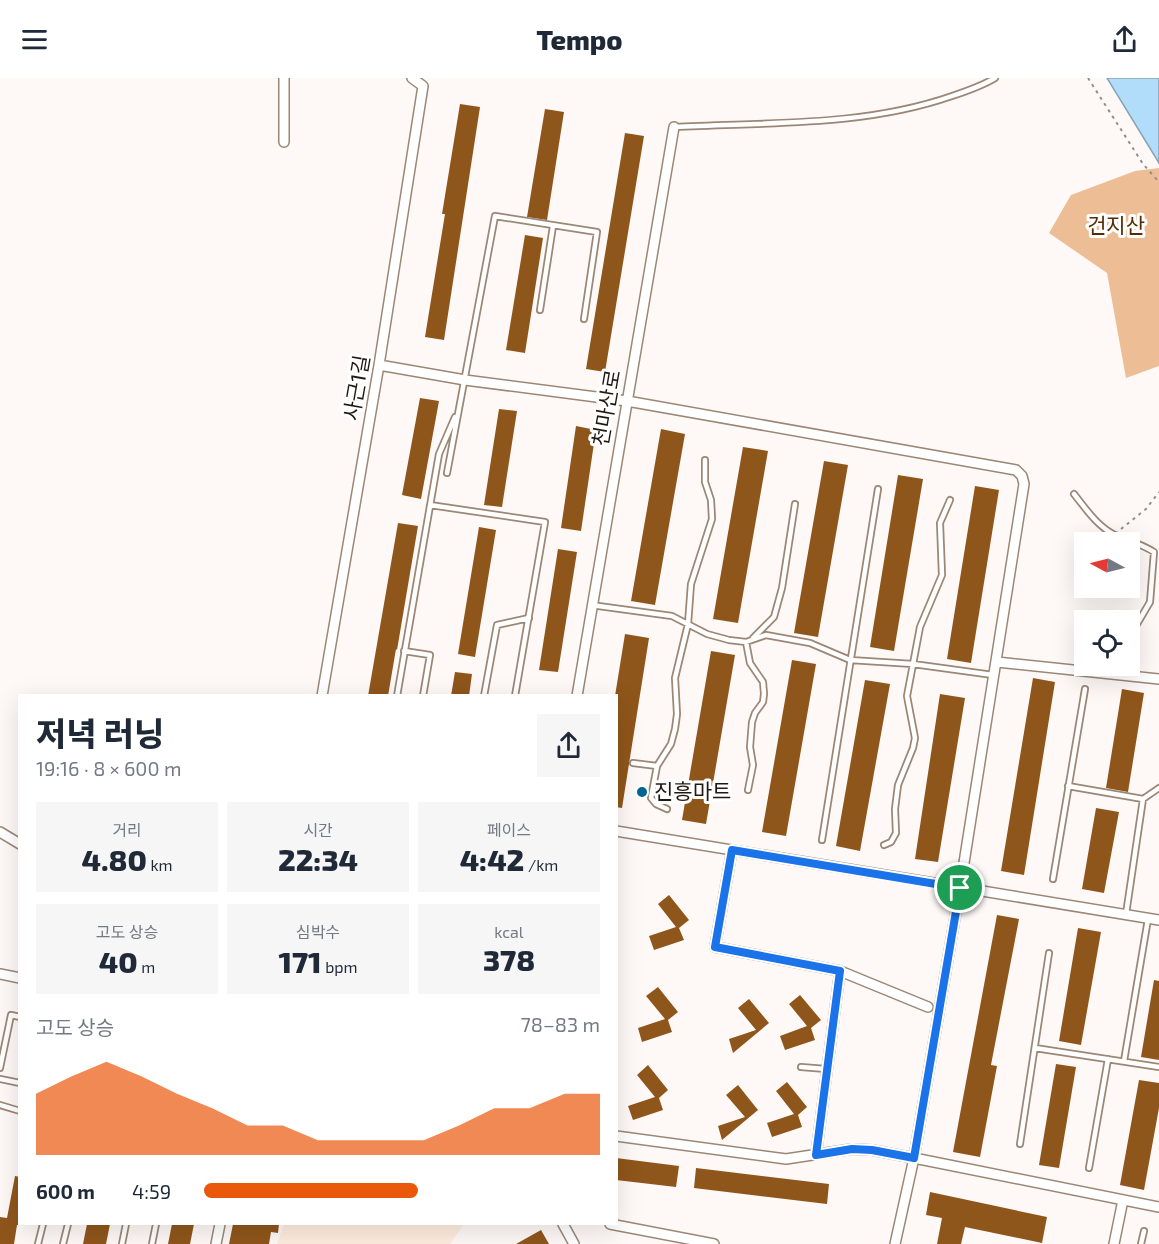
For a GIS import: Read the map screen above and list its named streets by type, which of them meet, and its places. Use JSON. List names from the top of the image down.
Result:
{
  "streets": {
    "street": ["사근1길", "천마산로"]
  },
  "parks": ["건지산"],
  "places": ["진흥마트"],
  "north": "left",
  "page": {
    "header": "Tempo",
    "heading": ["저녁 러닝", "19:16 · 8 × 600 m"],
    "stats": [
      ["거리", "4.80 km"],
      ["시간", "22:34"],
      ["페이스", "4:42 /km"],
      ["고도 상승", "40 m"],
      ["심박수", "171 bpm"],
      ["kcal", "378"]
    ],
    "chart": ["고도 상승", "78–83 m"],
    "list": [
      {
        "name": "600 m",
        "note": "4:59"
      }
    ]
  }
}
